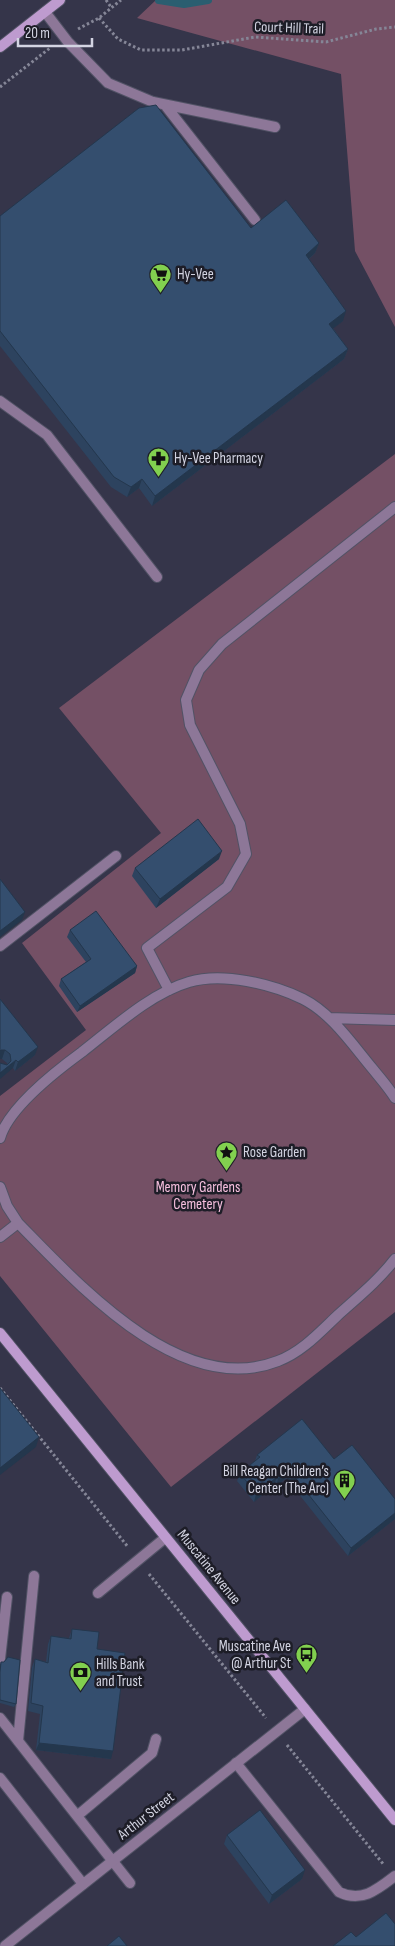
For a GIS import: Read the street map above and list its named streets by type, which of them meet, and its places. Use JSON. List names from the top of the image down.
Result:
{
  "streets": {
    "main road": ["Muscatine Avenue"],
    "street": ["Arthur Street"],
    "path": ["Court Hill Trail"]
  },
  "crossings": [
    ["Muscatine Avenue", "Arthur Street"]
  ],
  "parks": ["Memory Gardens Cemetery"],
  "places": {
    "supermarket": ["Hy-Vee"],
    "pharmacy": ["Hy-Vee Pharmacy"],
    "place": ["Rose Garden"],
    "building": ["Bill Reagan Children’s Center (The Arc)"],
    "bus stop": ["Muscatine Ave @ Arthur St"],
    "bank": ["Hills Bank and Trust"]
  },
  "scale_bar": "20 m"
}
